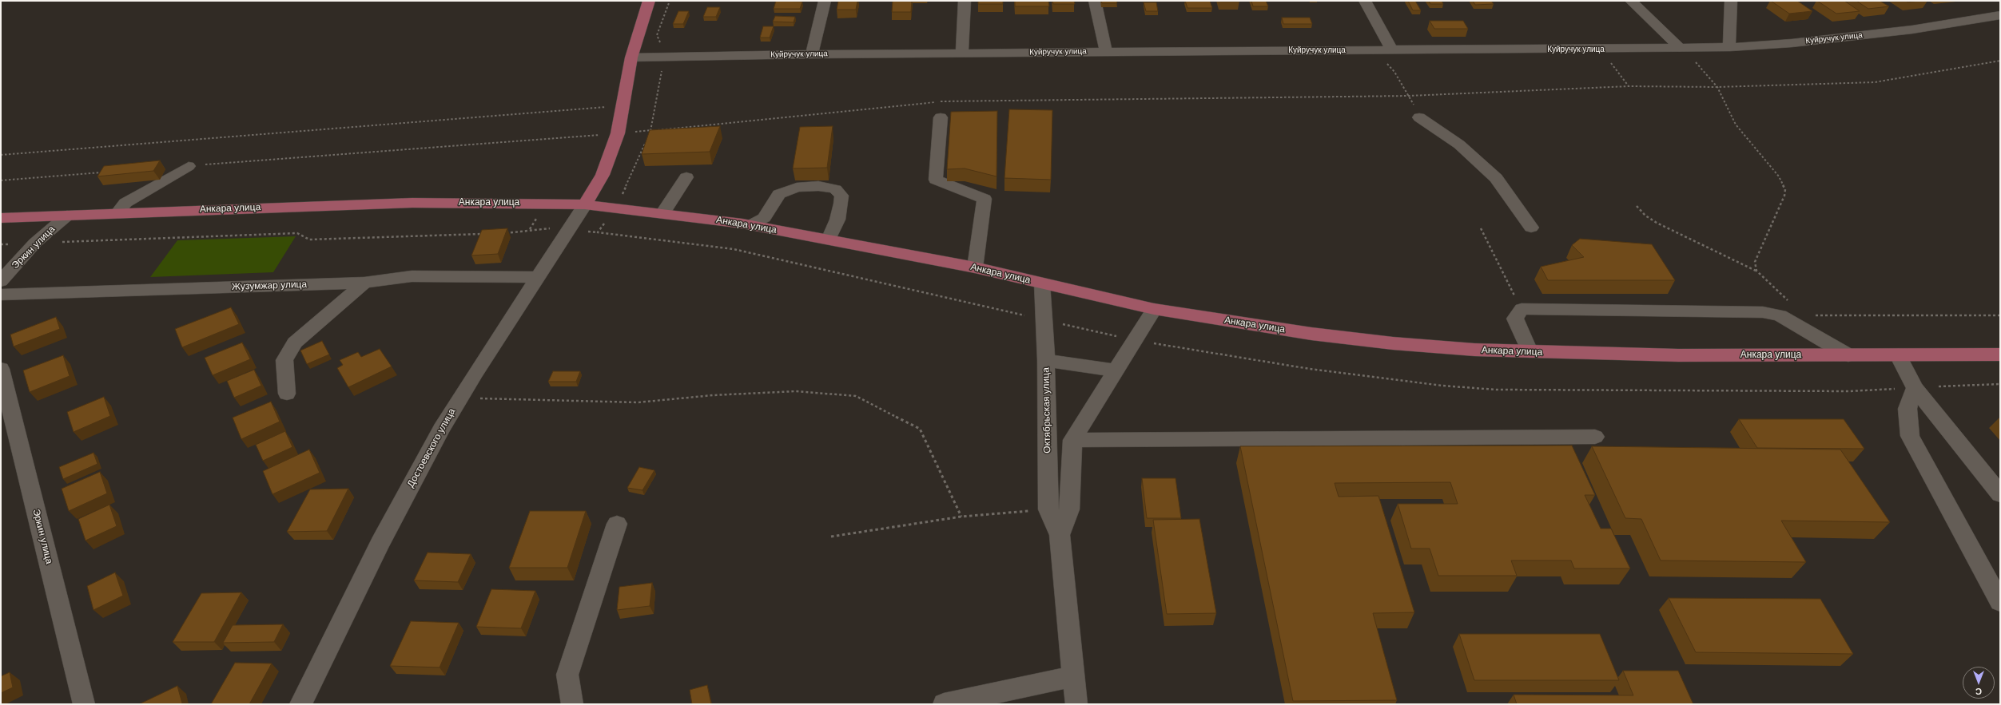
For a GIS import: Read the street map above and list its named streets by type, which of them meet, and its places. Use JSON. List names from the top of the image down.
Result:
{
  "streets": {
    "main road": ["Анкара улица"],
    "street": [
      "Куйручук улица",
      "Эркин улица",
      "Жузумжар улица",
      "Октябрьская улица",
      "Достоевского улица"
    ]
  },
  "crossings": [
    ["Анкара улица", "Эркин улица"],
    ["Анкара улица", "Октябрьская улица"],
    ["Анкара улица", "Достоевского улица"],
    ["Жузумжар улица", "Достоевского улица"]
  ],
  "north": "bottom"
}
